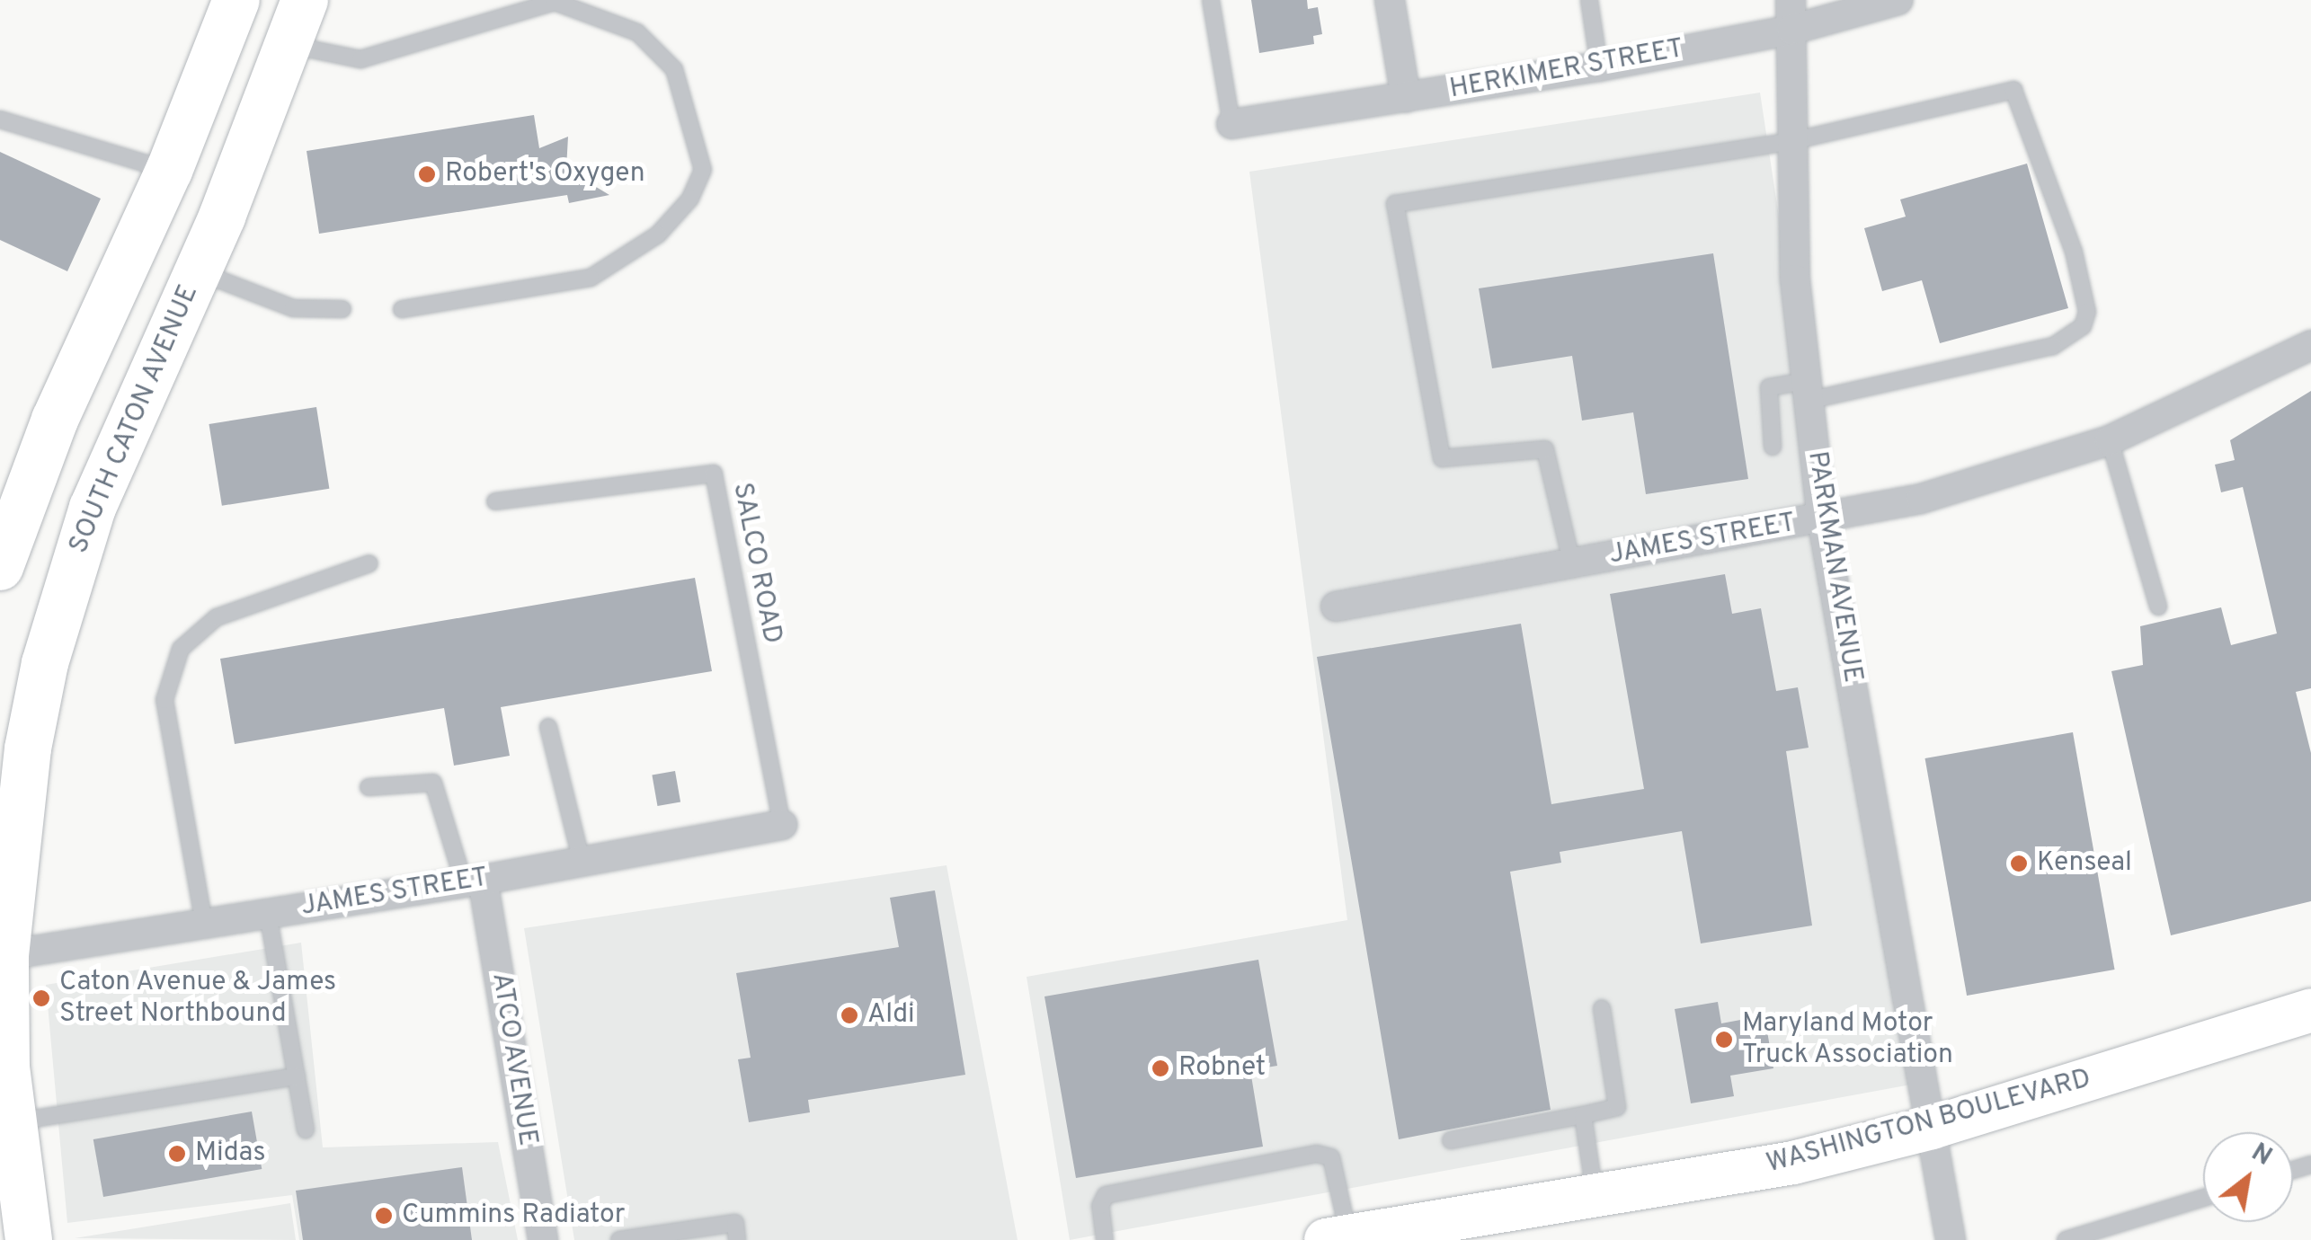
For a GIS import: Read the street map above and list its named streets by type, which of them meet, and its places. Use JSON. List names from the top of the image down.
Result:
{
  "streets": {
    "main road": ["SOUTH CATON AVENUE", "WASHINGTON BOULEVARD"],
    "street": [
      "HERKIMER STREET",
      "JAMES STREET",
      "PARKMAN AVENUE",
      "ATCO AVENUE"
    ],
    "lane": ["SALCO ROAD"]
  },
  "crossings": [
    ["HERKIMER STREET", "PARKMAN AVENUE"],
    ["SOUTH CATON AVENUE", "JAMES STREET"],
    ["JAMES STREET", "SALCO ROAD"],
    ["JAMES STREET", "PARKMAN AVENUE"],
    ["JAMES STREET", "ATCO AVENUE"],
    ["PARKMAN AVENUE", "WASHINGTON BOULEVARD"]
  ],
  "places": [
    "Robert's Oxygen",
    "Kenseal",
    "Caton Avenue & James Street Northbound",
    "Aldi",
    "Maryland Motor Truck Association",
    "Robnet",
    "Midas",
    "Cummins Radiator"
  ],
  "north": "top right"
}
